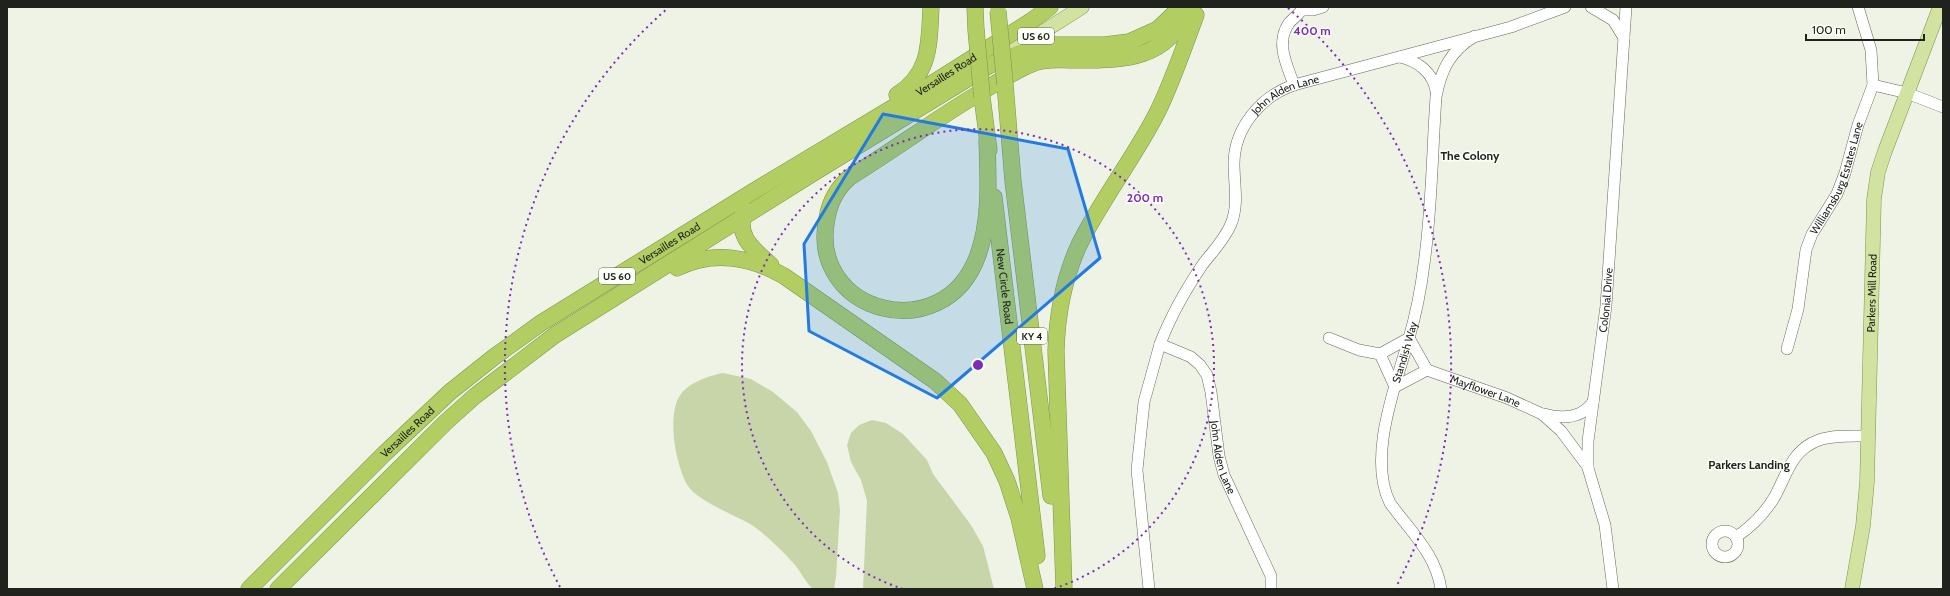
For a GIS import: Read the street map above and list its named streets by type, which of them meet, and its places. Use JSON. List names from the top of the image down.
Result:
{
  "streets": {
    "highway": [
      "US 60",
      "Versailles Road",
      "New Circle Road",
      "KY 4"
    ],
    "main road": ["Parkers Mill Road"],
    "street": [
      "John Alden Lane",
      "Williamsburg Estates Lane",
      "Colonial Drive",
      "Standish Way",
      "Mayflower Lane"
    ]
  },
  "crossings": [
    ["John Alden Lane", "Standish Way"],
    ["Colonial Drive", "Mayflower Lane"]
  ],
  "districts": ["The Colony", "Parkers Landing"],
  "scale_bar": "100 m",
  "rings": ["400 m", "200 m"]
}
